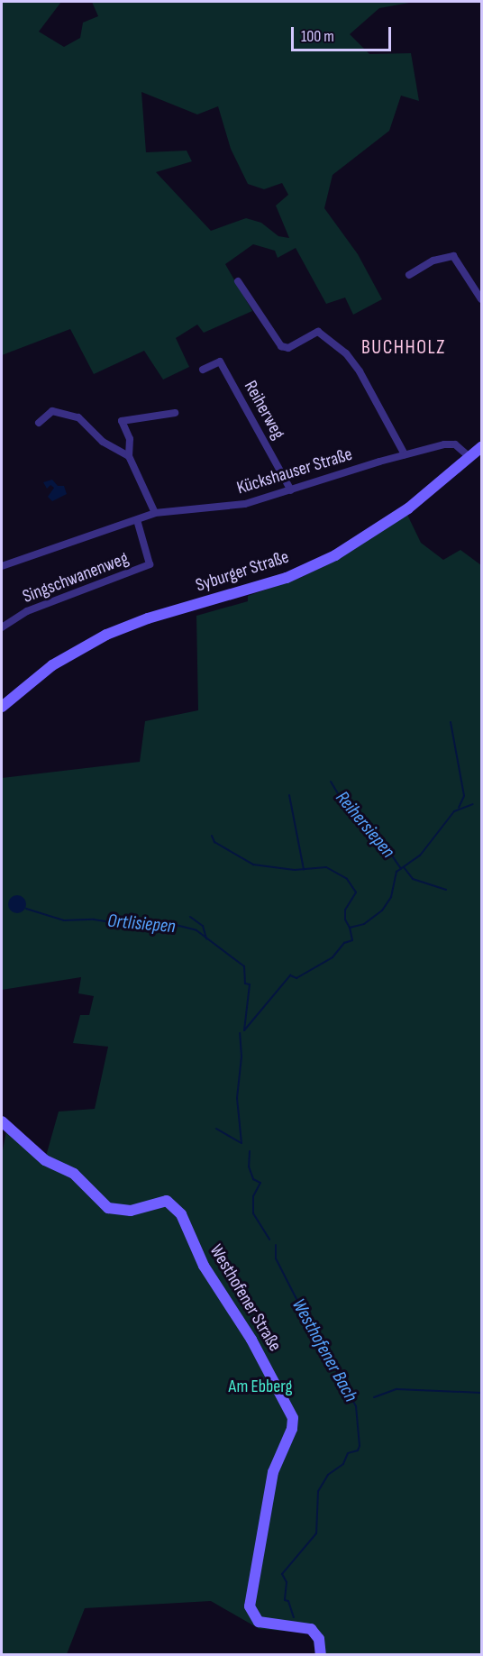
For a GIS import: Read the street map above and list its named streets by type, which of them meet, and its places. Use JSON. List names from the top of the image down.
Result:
{
  "streets": {
    "street": [
      "Reiherweg",
      "Kückshauser Straße",
      "Syburger Straße",
      "Singschwanenweg",
      "Westhofener Straße"
    ]
  },
  "crossings": [
    ["Reiherweg", "Kückshauser Straße"],
    ["Kückshauser Straße", "Syburger Straße"],
    ["Kückshauser Straße", "Singschwanenweg"]
  ],
  "districts": ["BUCHHOLZ"],
  "water": ["Reihersiepen", "Ortlisiepen", "Westhofener Bach"],
  "parks": ["Am Ebberg"],
  "scale_bar": "100 m"
}
